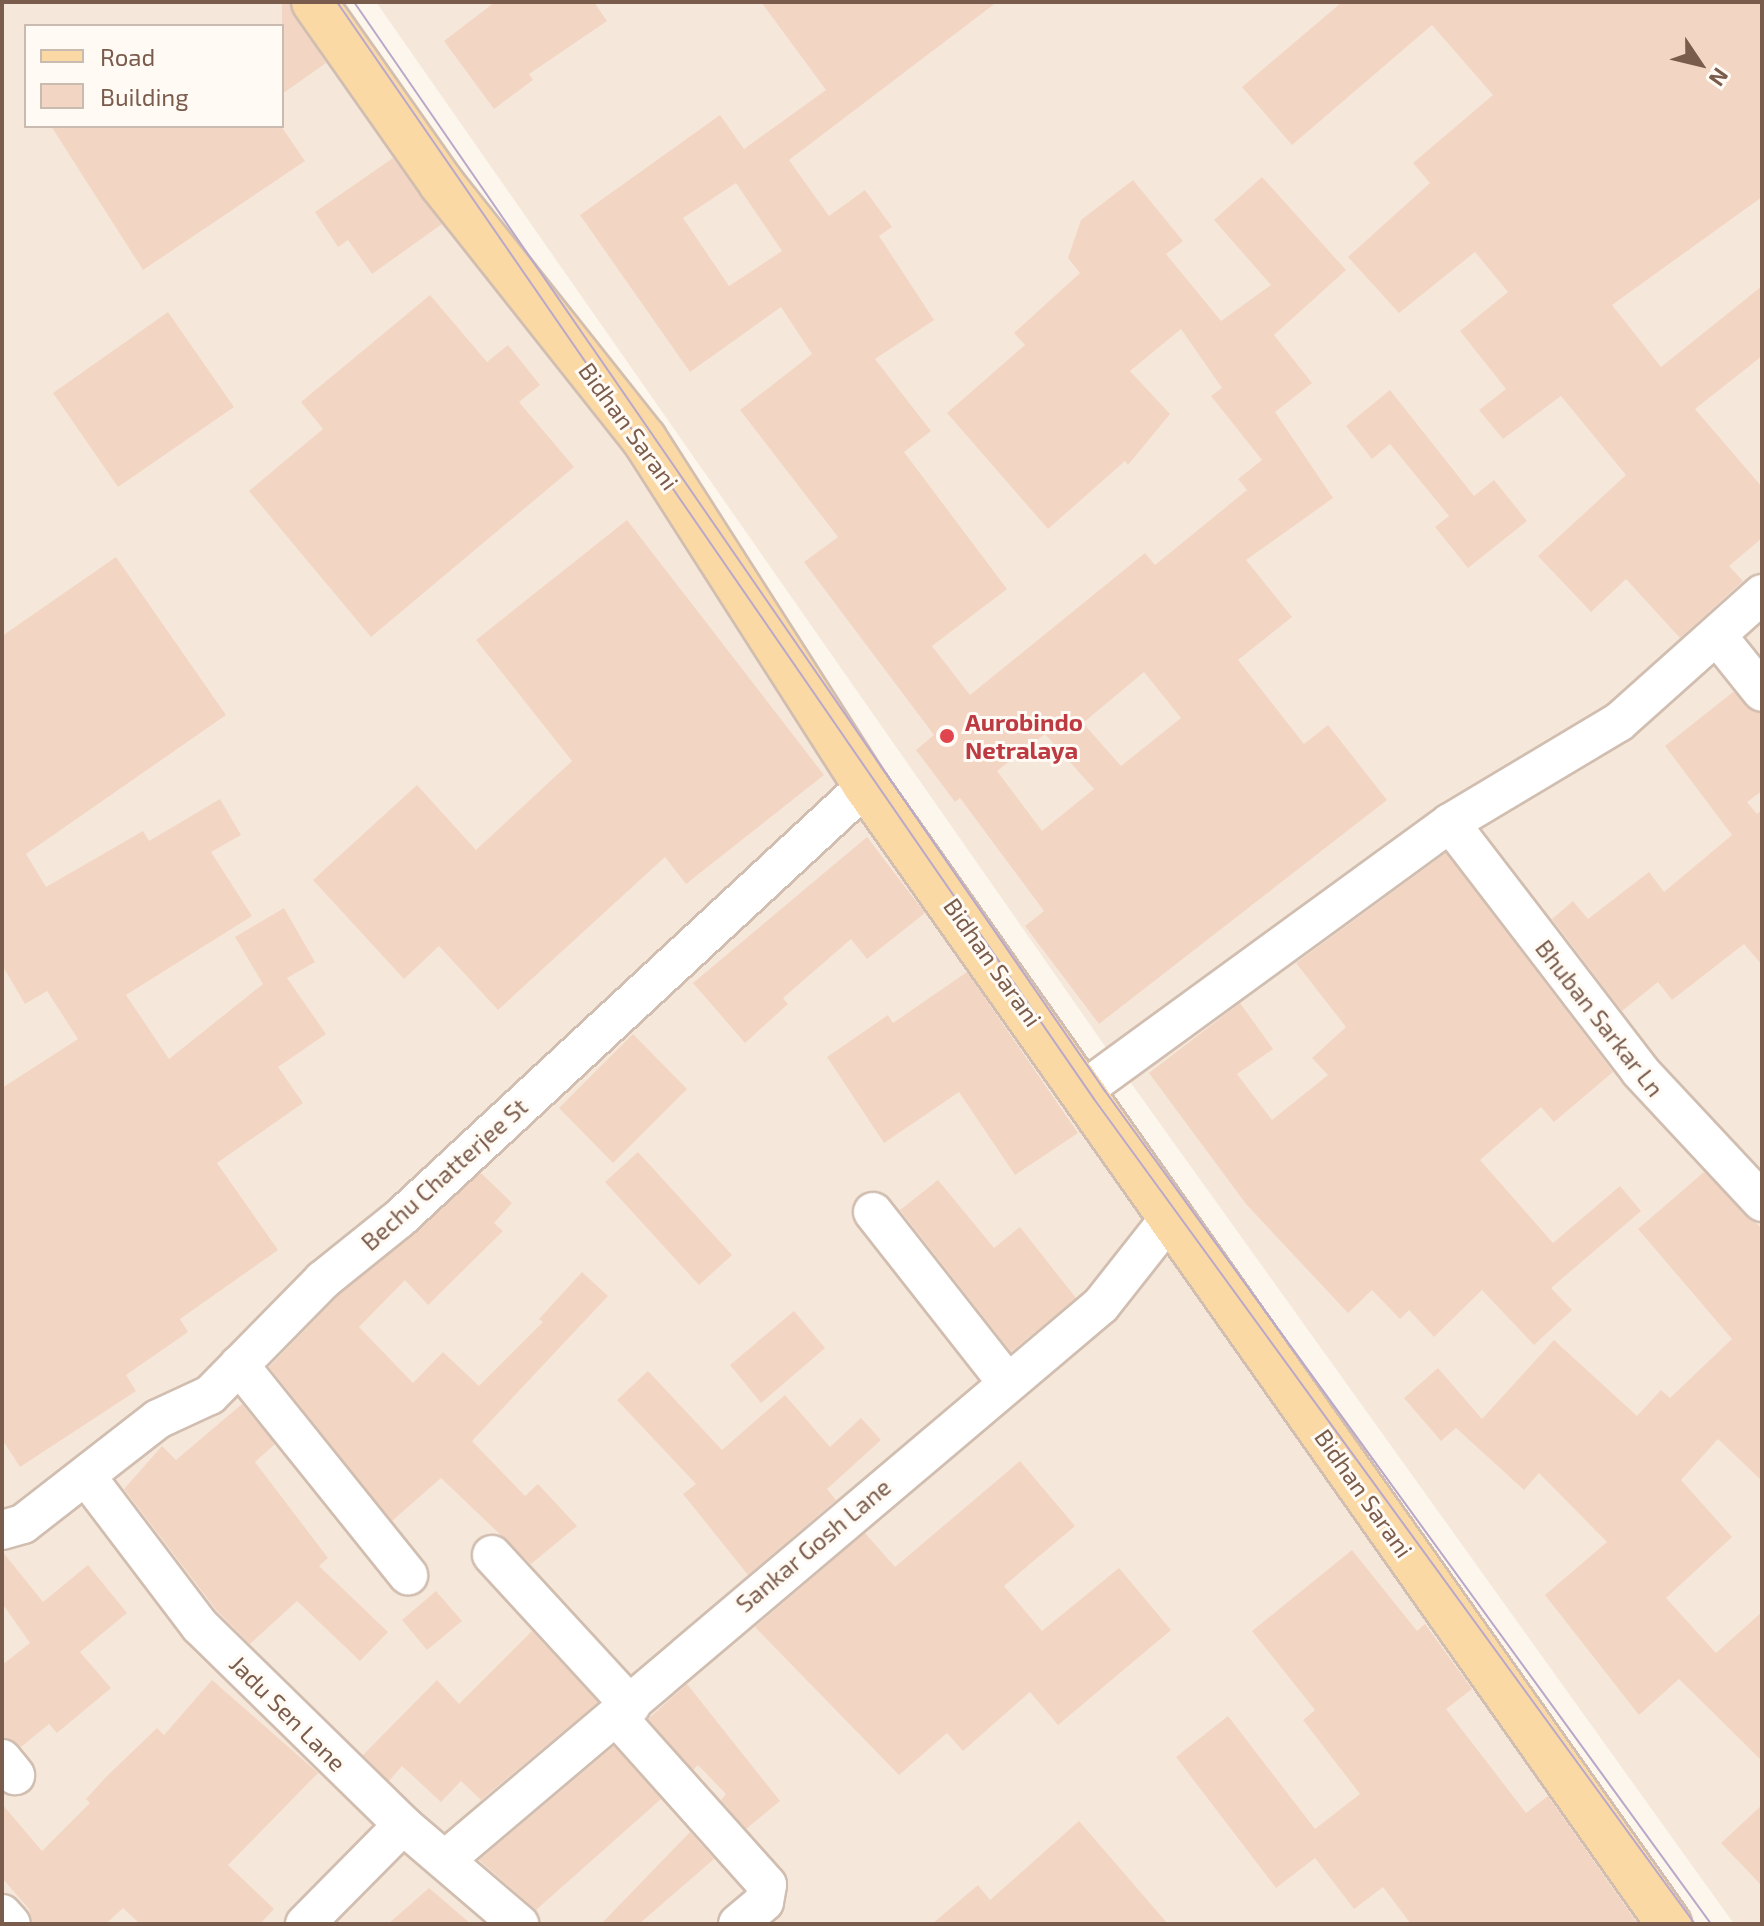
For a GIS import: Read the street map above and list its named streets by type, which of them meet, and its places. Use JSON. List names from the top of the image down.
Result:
{
  "streets": {
    "main road": ["Bidhan Sarani"],
    "street": [
      "Bhuban Sarkar Ln",
      "Bechu Chatterjee St",
      "Sankar Gosh Lane",
      "Jadu Sen Lane"
    ]
  },
  "crossings": [
    ["Bidhan Sarani", "Bechu Chatterjee St"],
    ["Bidhan Sarani", "Sankar Gosh Lane"],
    ["Bechu Chatterjee St", "Jadu Sen Lane"],
    ["Sankar Gosh Lane", "Jadu Sen Lane"]
  ],
  "places": ["Aurobindo Netralaya"],
  "legend": ["Road", "Building"],
  "north": "bottom right"
}
